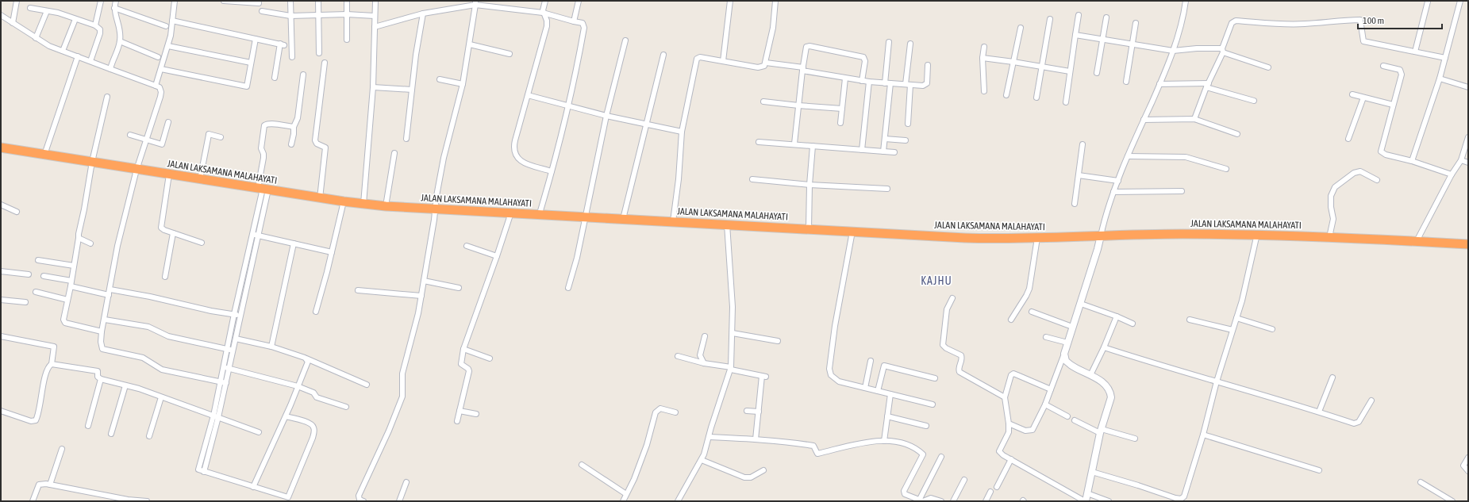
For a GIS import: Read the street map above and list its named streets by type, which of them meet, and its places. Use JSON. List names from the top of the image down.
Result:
{
  "streets": {
    "highway": ["JALAN LAKSAMANA MALAHAYATI"]
  },
  "districts": ["KAJHU"],
  "scale_bar": "100 m"
}
